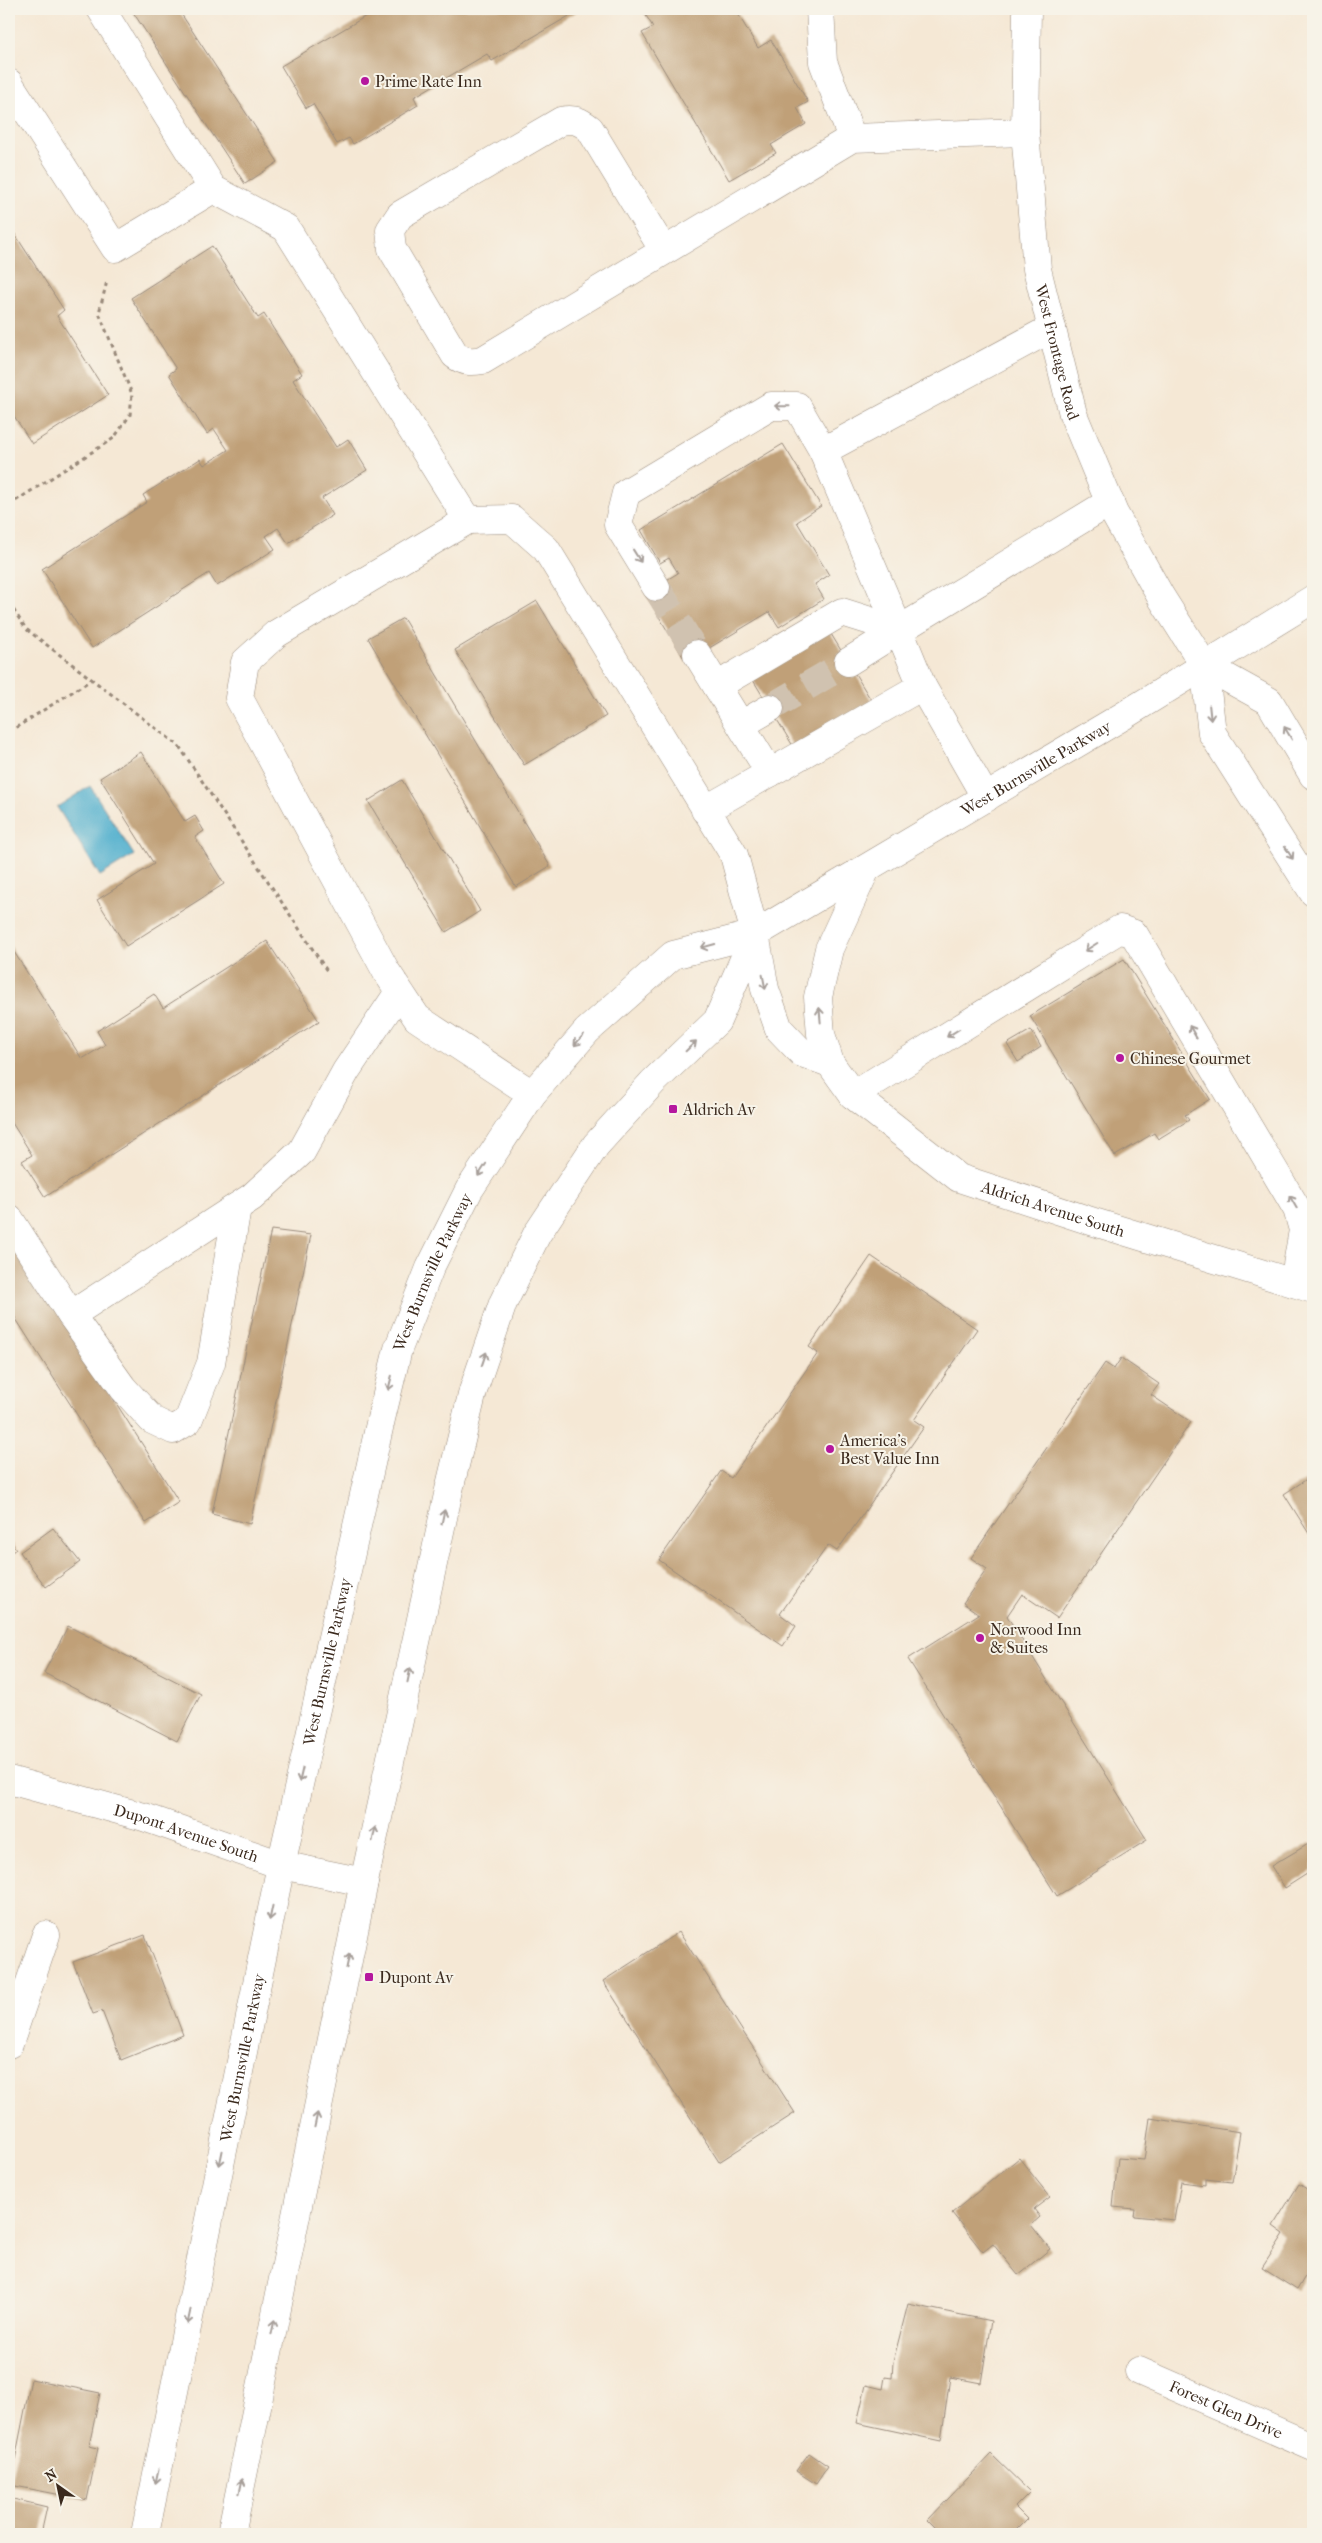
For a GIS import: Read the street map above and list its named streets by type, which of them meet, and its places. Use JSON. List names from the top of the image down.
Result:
{
  "streets": {
    "main road": [
      "West Frontage Road",
      "West Burnsville Parkway",
      "Aldrich Avenue South",
      "Dupont Avenue South",
      "Forest Glen Drive"
    ]
  },
  "crossings": [
    ["West Frontage Road", "West Burnsville Parkway"],
    ["West Burnsville Parkway", "Aldrich Avenue South"],
    ["West Burnsville Parkway", "Dupont Avenue South"]
  ],
  "places": {
    "other": [
      "Prime Rate Inn",
      "Chinese Gourmet",
      "America's Best Value Inn",
      "Norwood Inn & Suites"
    ],
    "transit": ["Aldrich Av", "Dupont Av"]
  },
  "north": "top left"
}
